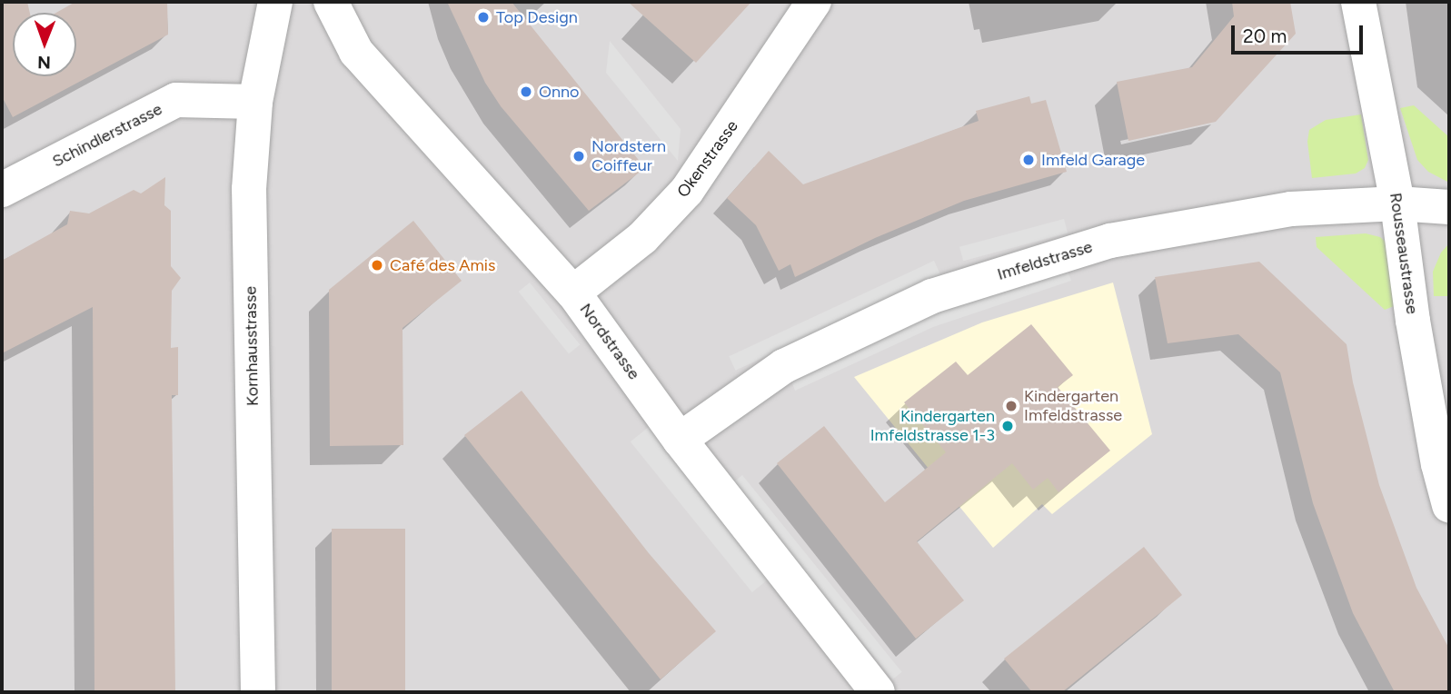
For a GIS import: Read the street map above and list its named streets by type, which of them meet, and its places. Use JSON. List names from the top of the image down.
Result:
{
  "streets": {
    "street": [
      "Schindlerstrasse",
      "Okenstrasse",
      "Rousseaustrasse",
      "Imfeldstrasse",
      "Nordstrasse",
      "Kornhausstrasse"
    ]
  },
  "crossings": [
    ["Schindlerstrasse", "Kornhausstrasse"],
    ["Okenstrasse", "Nordstrasse"],
    ["Rousseaustrasse", "Imfeldstrasse"],
    ["Imfeldstrasse", "Nordstrasse"]
  ],
  "places": [
    "Top Design",
    "Onno",
    "Nordstern Coiffeur",
    "Imfeld Garage",
    "Café des Amis",
    "Kindergarten Imfeldstrasse",
    "Kindergarten Imfeldstrasse 1-3"
  ],
  "scale_bar": "20 m",
  "north": "bottom"
}
